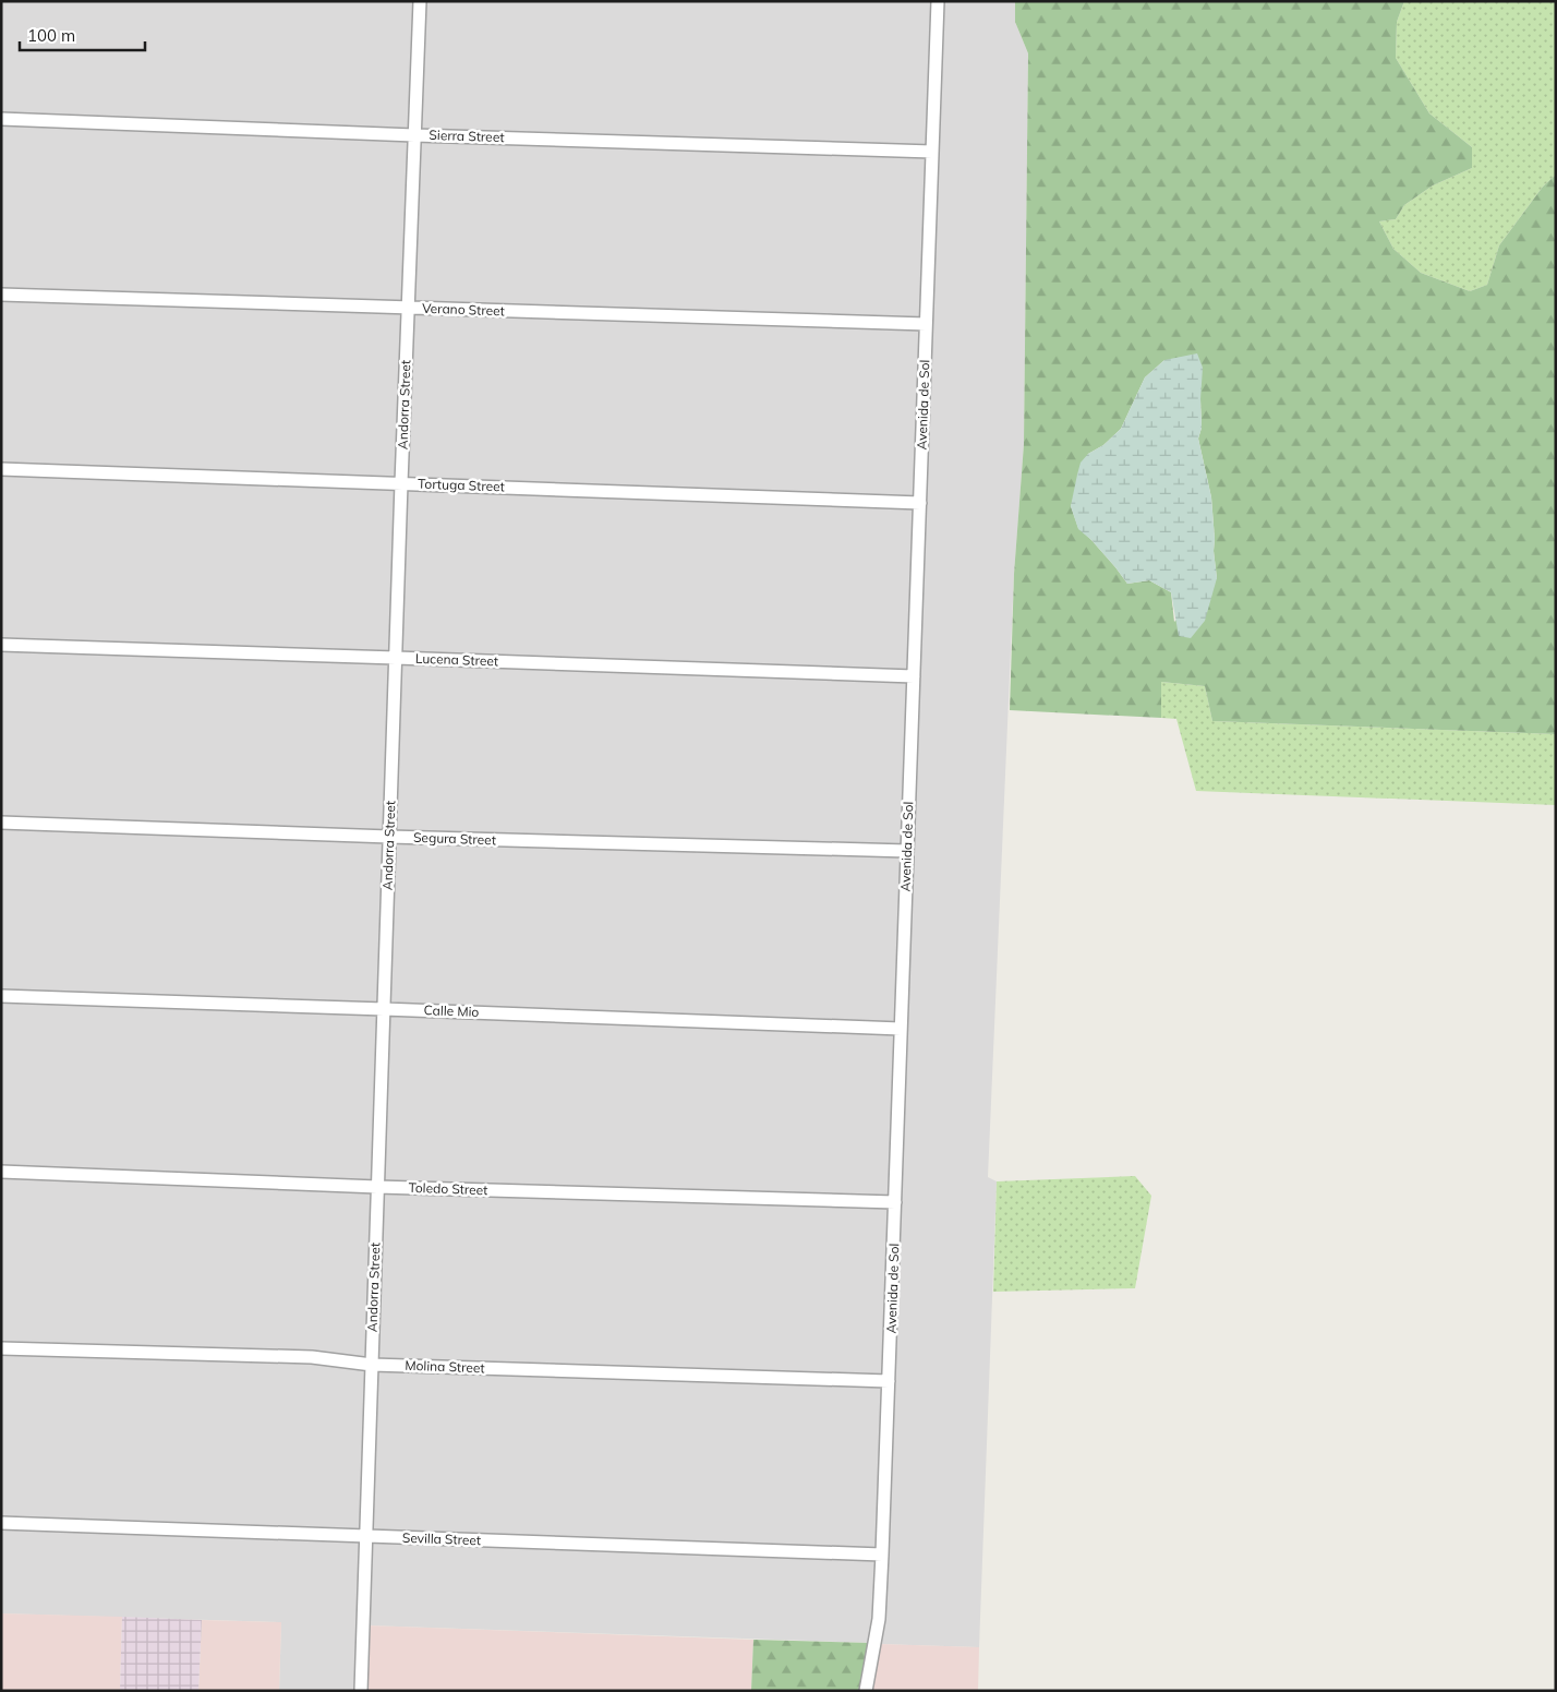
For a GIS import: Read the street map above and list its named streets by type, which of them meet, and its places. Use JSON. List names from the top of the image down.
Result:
{
  "streets": {
    "street": [
      "Sierra Street",
      "Verano Street",
      "Andorra Street",
      "Avenida de Sol",
      "Tortuga Street",
      "Lucena Street",
      "Segura Street",
      "Calle Mio",
      "Toledo Street",
      "Molina Street",
      "Sevilla Street"
    ]
  },
  "crossings": [
    ["Sierra Street", "Andorra Street"],
    ["Sierra Street", "Avenida de Sol"],
    ["Verano Street", "Andorra Street"],
    ["Verano Street", "Avenida de Sol"],
    ["Andorra Street", "Tortuga Street"],
    ["Andorra Street", "Lucena Street"],
    ["Andorra Street", "Segura Street"],
    ["Andorra Street", "Calle Mio"],
    ["Andorra Street", "Toledo Street"],
    ["Andorra Street", "Molina Street"],
    ["Andorra Street", "Sevilla Street"],
    ["Avenida de Sol", "Tortuga Street"],
    ["Avenida de Sol", "Lucena Street"],
    ["Avenida de Sol", "Segura Street"],
    ["Avenida de Sol", "Calle Mio"],
    ["Avenida de Sol", "Toledo Street"],
    ["Avenida de Sol", "Molina Street"],
    ["Avenida de Sol", "Sevilla Street"]
  ],
  "scale_bar": "100 m"
}
